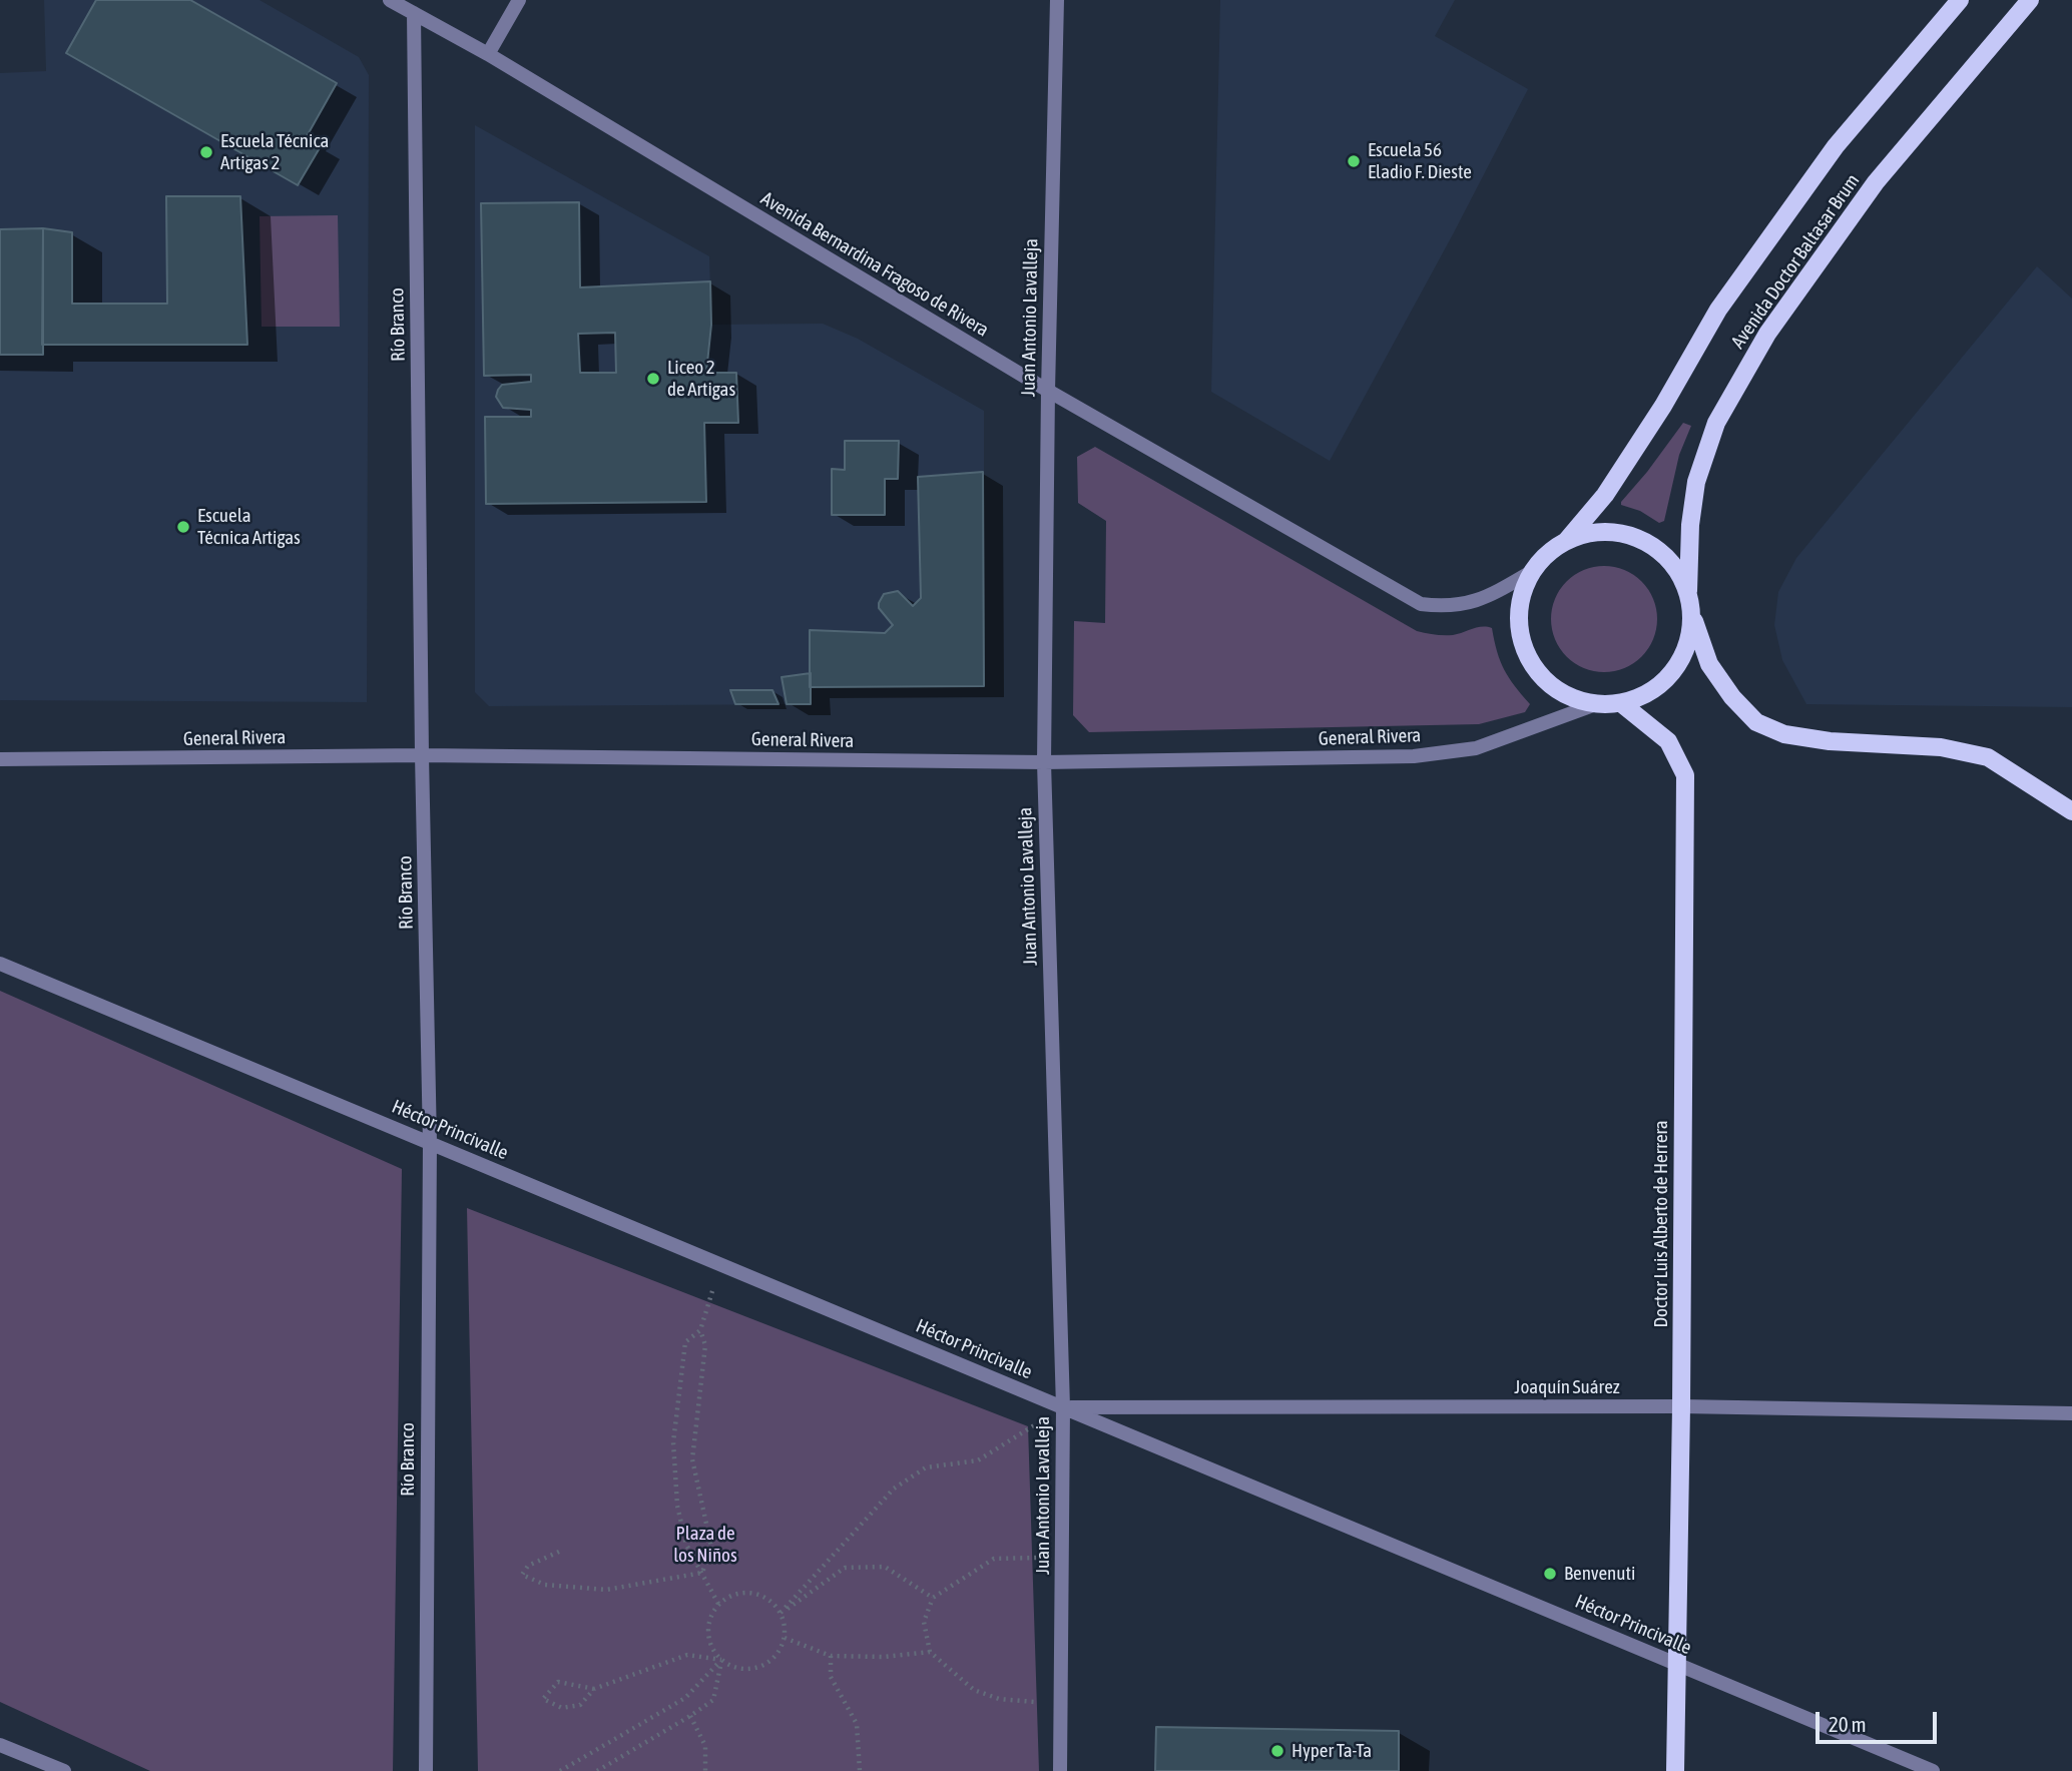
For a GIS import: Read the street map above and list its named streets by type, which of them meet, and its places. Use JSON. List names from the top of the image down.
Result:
{
  "streets": {
    "main road": ["Avenida Doctor Baltasar Brum", "Doctor Luis Alberto de Herrera"],
    "street": [
      "Avenida Bernardina Fragoso de Rivera",
      "Juan Antonio Lavalleja",
      "Río Branco",
      "General Rivera",
      "Héctor Princivalle",
      "Joaquín Suárez"
    ]
  },
  "crossings": [
    ["Avenida Doctor Baltasar Brum", "Avenida Bernardina Fragoso de Rivera"],
    ["Avenida Doctor Baltasar Brum", "General Rivera"],
    ["Avenida Doctor Baltasar Brum", "Doctor Luis Alberto de Herrera"],
    ["Avenida Bernardina Fragoso de Rivera", "Juan Antonio Lavalleja"],
    ["Avenida Bernardina Fragoso de Rivera", "Río Branco"],
    ["Avenida Bernardina Fragoso de Rivera", "General Rivera"],
    ["Avenida Bernardina Fragoso de Rivera", "Doctor Luis Alberto de Herrera"],
    ["Juan Antonio Lavalleja", "General Rivera"],
    ["Juan Antonio Lavalleja", "Héctor Princivalle"],
    ["Juan Antonio Lavalleja", "Joaquín Suárez"],
    ["Río Branco", "General Rivera"],
    ["Río Branco", "Héctor Princivalle"],
    ["General Rivera", "Doctor Luis Alberto de Herrera"],
    ["Héctor Princivalle", "Doctor Luis Alberto de Herrera"],
    ["Héctor Princivalle", "Joaquín Suárez"],
    ["Doctor Luis Alberto de Herrera", "Joaquín Suárez"]
  ],
  "parks": ["Plaza de los Niños"],
  "places": [
    "Escuela Técnica Artigas 2",
    "Escuela 56 Eladio F. Dieste",
    "Liceo 2 de Artigas",
    "Escuela Técnica Artigas",
    "Benvenuti",
    "Hyper Ta-Ta"
  ],
  "scale_bar": "20 m"
}
